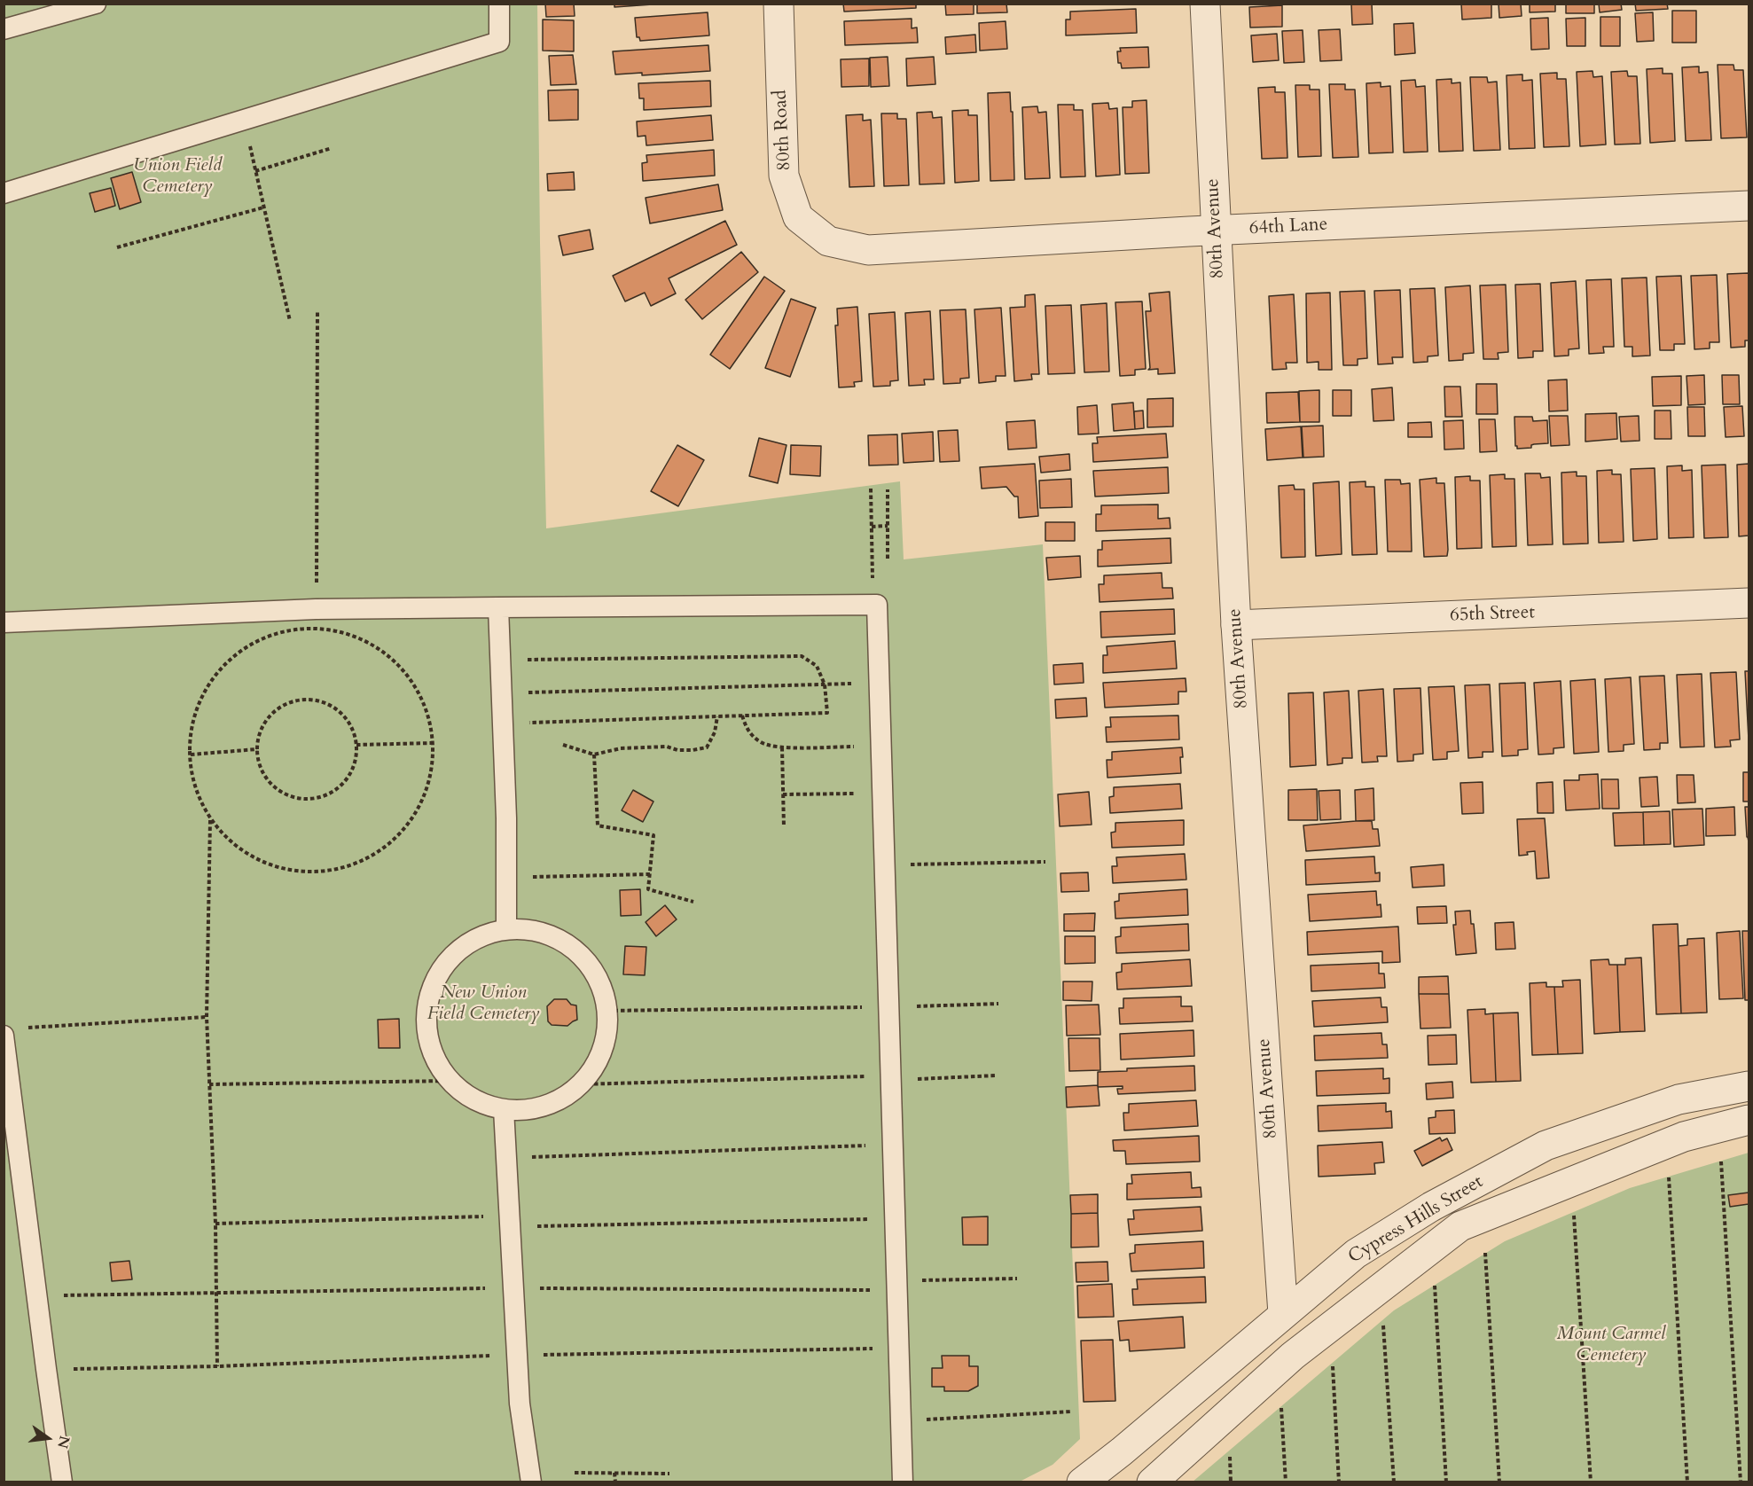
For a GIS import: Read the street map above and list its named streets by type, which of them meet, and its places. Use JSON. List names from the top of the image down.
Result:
{
  "streets": {
    "street": [
      "80th Road",
      "64th Lane",
      "80th Avenue",
      "65th Street",
      "Cypress Hills Street"
    ]
  },
  "crossings": [
    ["80th Road", "64th Lane"],
    ["64th Lane", "80th Avenue"],
    ["80th Avenue", "65th Street"],
    ["80th Avenue", "Cypress Hills Street"]
  ],
  "parks": ["Union Field Cemetery", "New Union Field Cemetery", "Mount Carmel Cemetery"],
  "north": "right"
}
